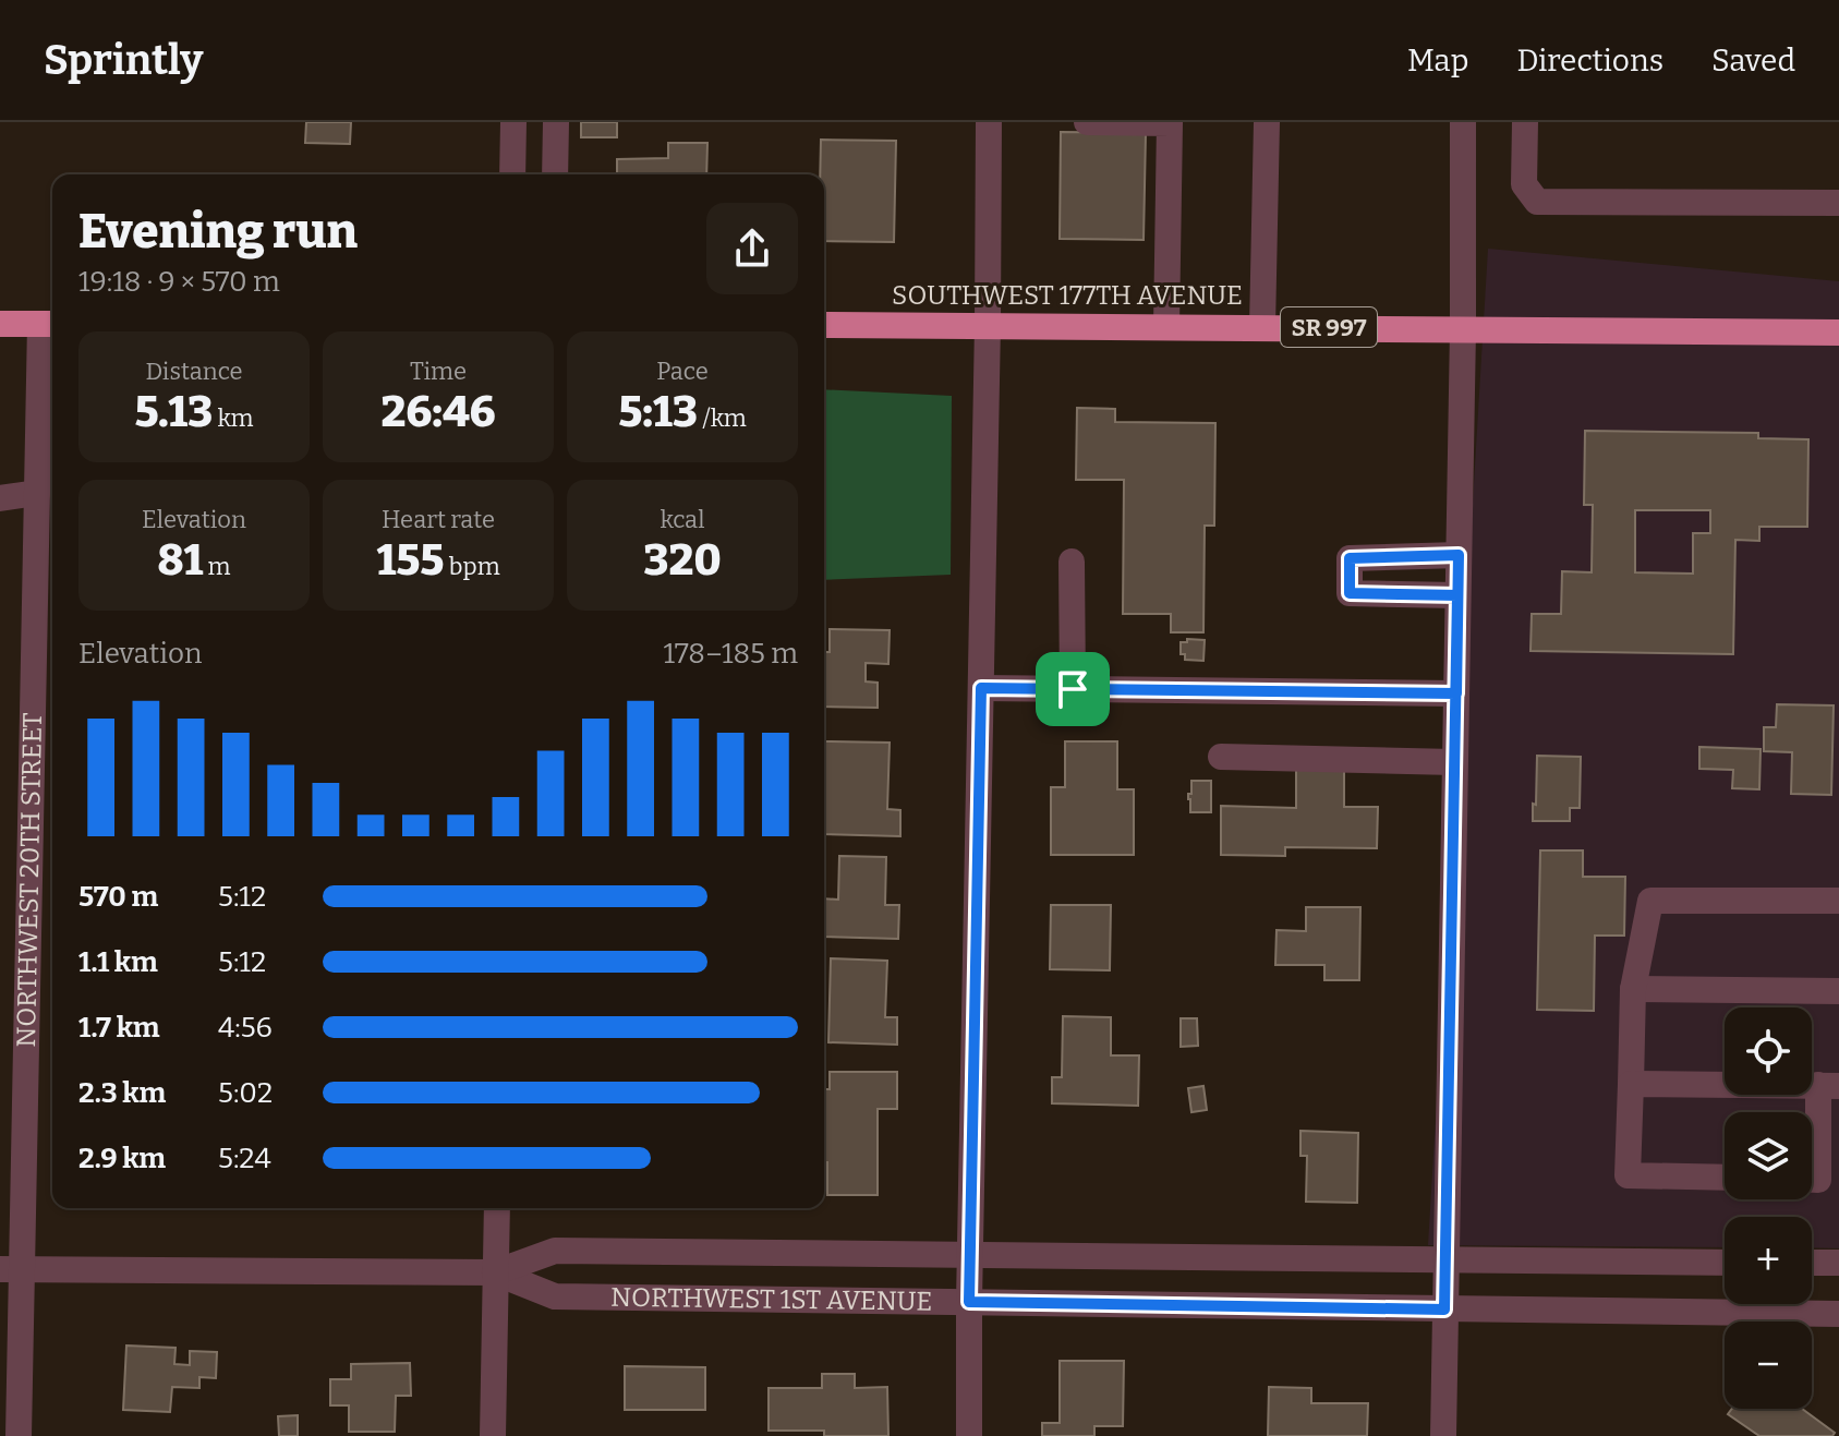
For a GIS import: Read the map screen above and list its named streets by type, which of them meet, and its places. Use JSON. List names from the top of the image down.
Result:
{
  "streets": {
    "highway": ["SOUTHWEST 177TH AVENUE", "SR 997"],
    "street": ["NORTHWEST 20TH STREET", "NORTHWEST 1ST AVENUE"]
  },
  "crossings": [
    ["NORTHWEST 20TH STREET", "NORTHWEST 1ST AVENUE"]
  ],
  "page": {
    "header": "Sprintly",
    "nav": ["Map", "Directions", "Saved"],
    "heading": ["Evening run", "19:18 · 9 × 570 m"],
    "stats": [
      ["Distance", "5.13 km"],
      ["Time", "26:46"],
      ["Pace", "5:13 /km"],
      ["Elevation", "81 m"],
      ["Heart rate", "155 bpm"],
      ["kcal", "320"]
    ],
    "chart": ["Elevation", "178–185 m"],
    "list": [
      {
        "name": "570 m",
        "note": "5:12"
      },
      {
        "name": "1.1 km",
        "note": "5:12"
      },
      {
        "name": "1.7 km",
        "note": "4:56"
      },
      {
        "name": "2.3 km",
        "note": "5:02"
      },
      {
        "name": "2.9 km",
        "note": "5:24"
      }
    ],
    "map_buttons": ["+", "−"]
  }
}
